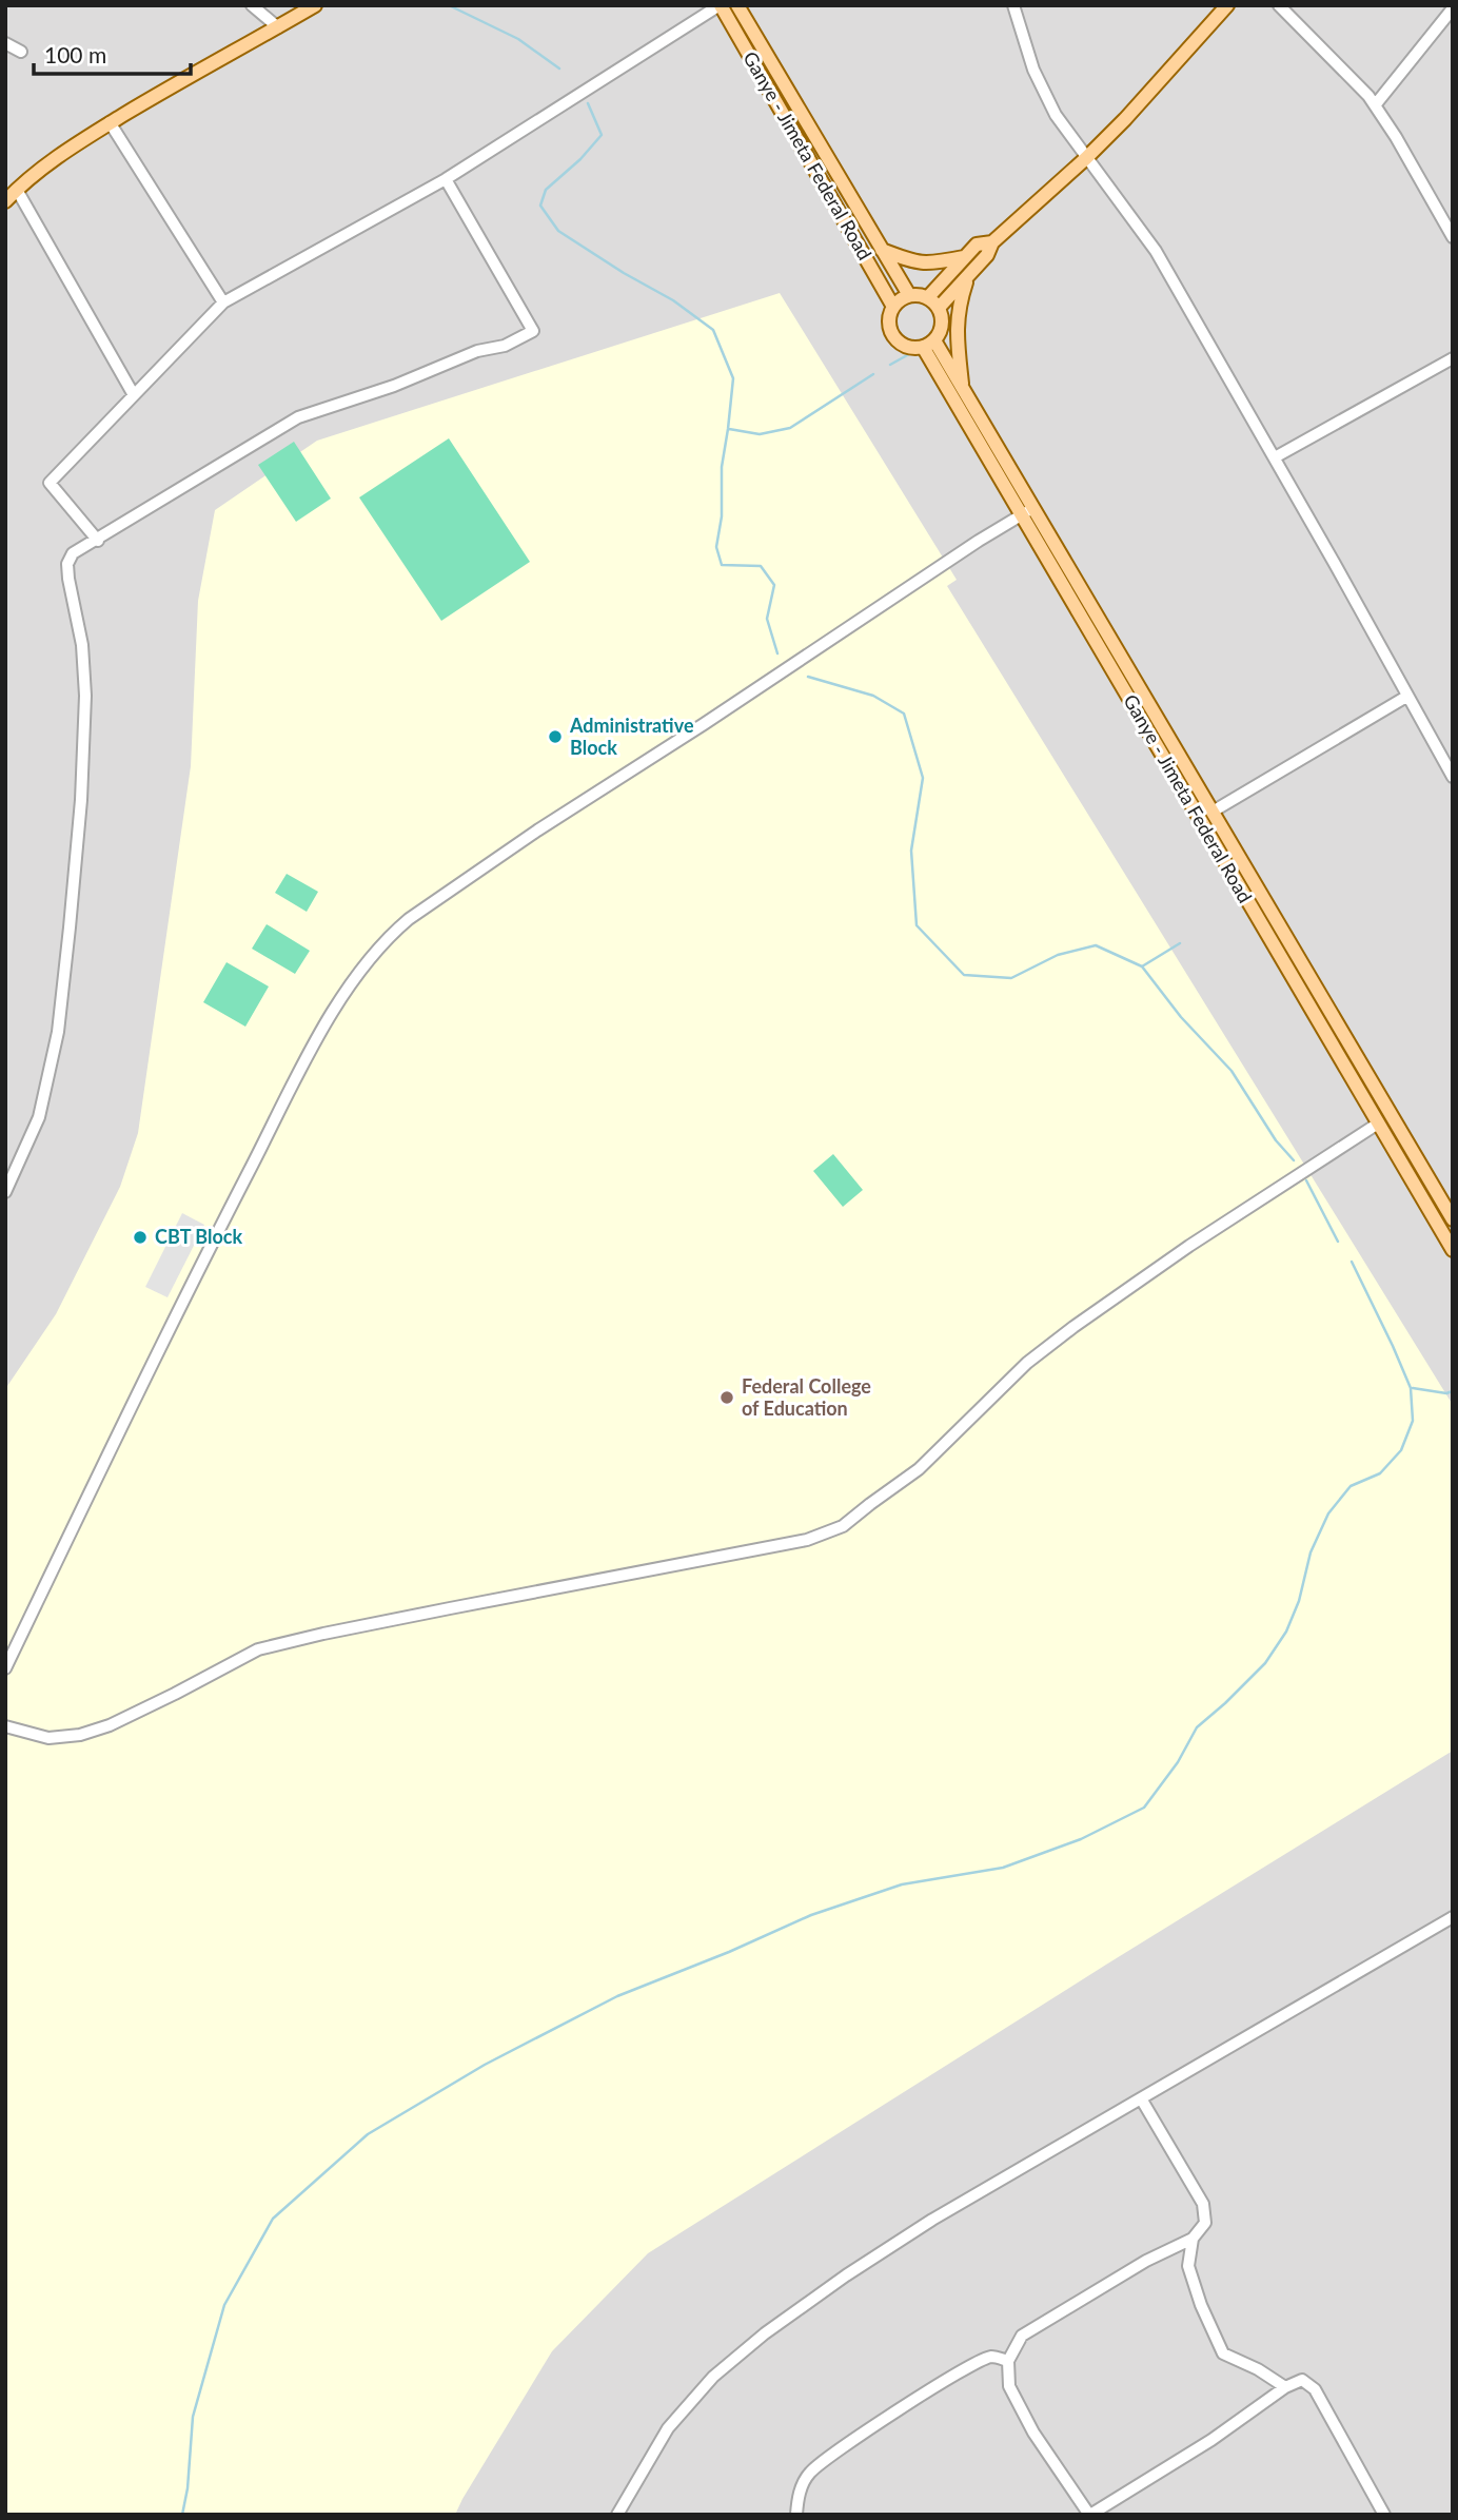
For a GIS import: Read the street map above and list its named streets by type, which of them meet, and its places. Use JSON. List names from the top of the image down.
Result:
{
  "streets": {
    "main road": ["Ganye - Jimeta Federal Road"]
  },
  "places": ["Administrative Block", "CBT Block", "Federal College of Education"],
  "scale_bar": "100 m"
}
